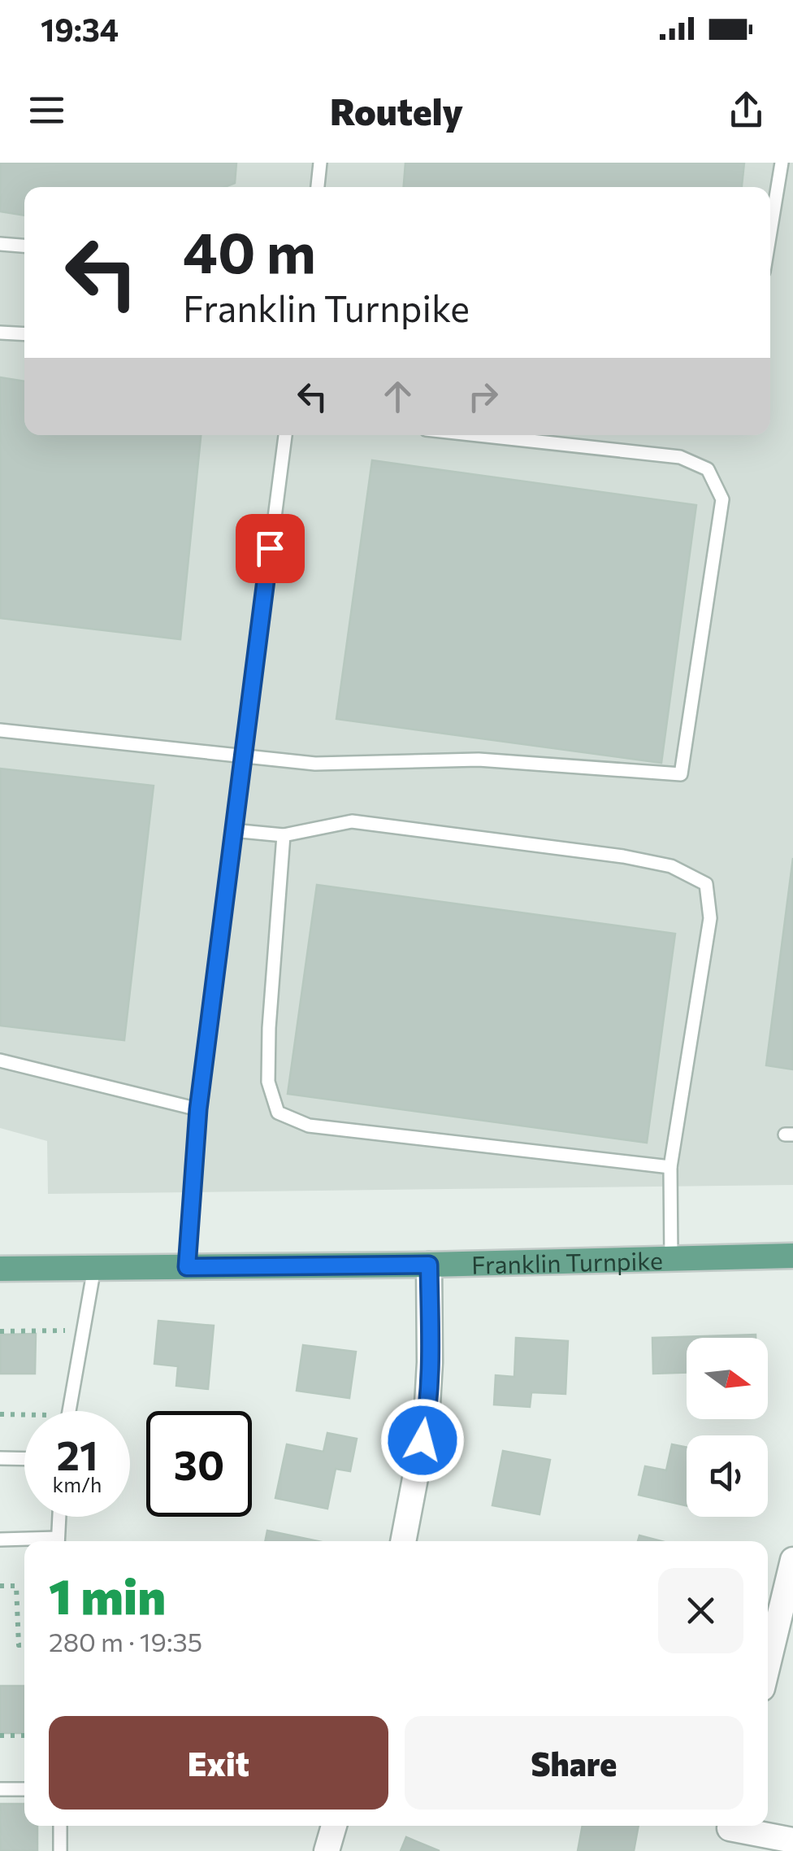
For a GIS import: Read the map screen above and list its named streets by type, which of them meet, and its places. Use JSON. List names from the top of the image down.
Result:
{
  "streets": {
    "main road": ["Franklin Turnpike"]
  },
  "north": "right",
  "page": {
    "status": "19:34",
    "header": "Routely",
    "turn": ["40 m", "Franklin Turnpike"],
    "speed": "21 km/h",
    "limit": "30",
    "heading": ["1 min", "280 m · 19:35"],
    "buttons": ["Exit", "Share"]
  }
}
